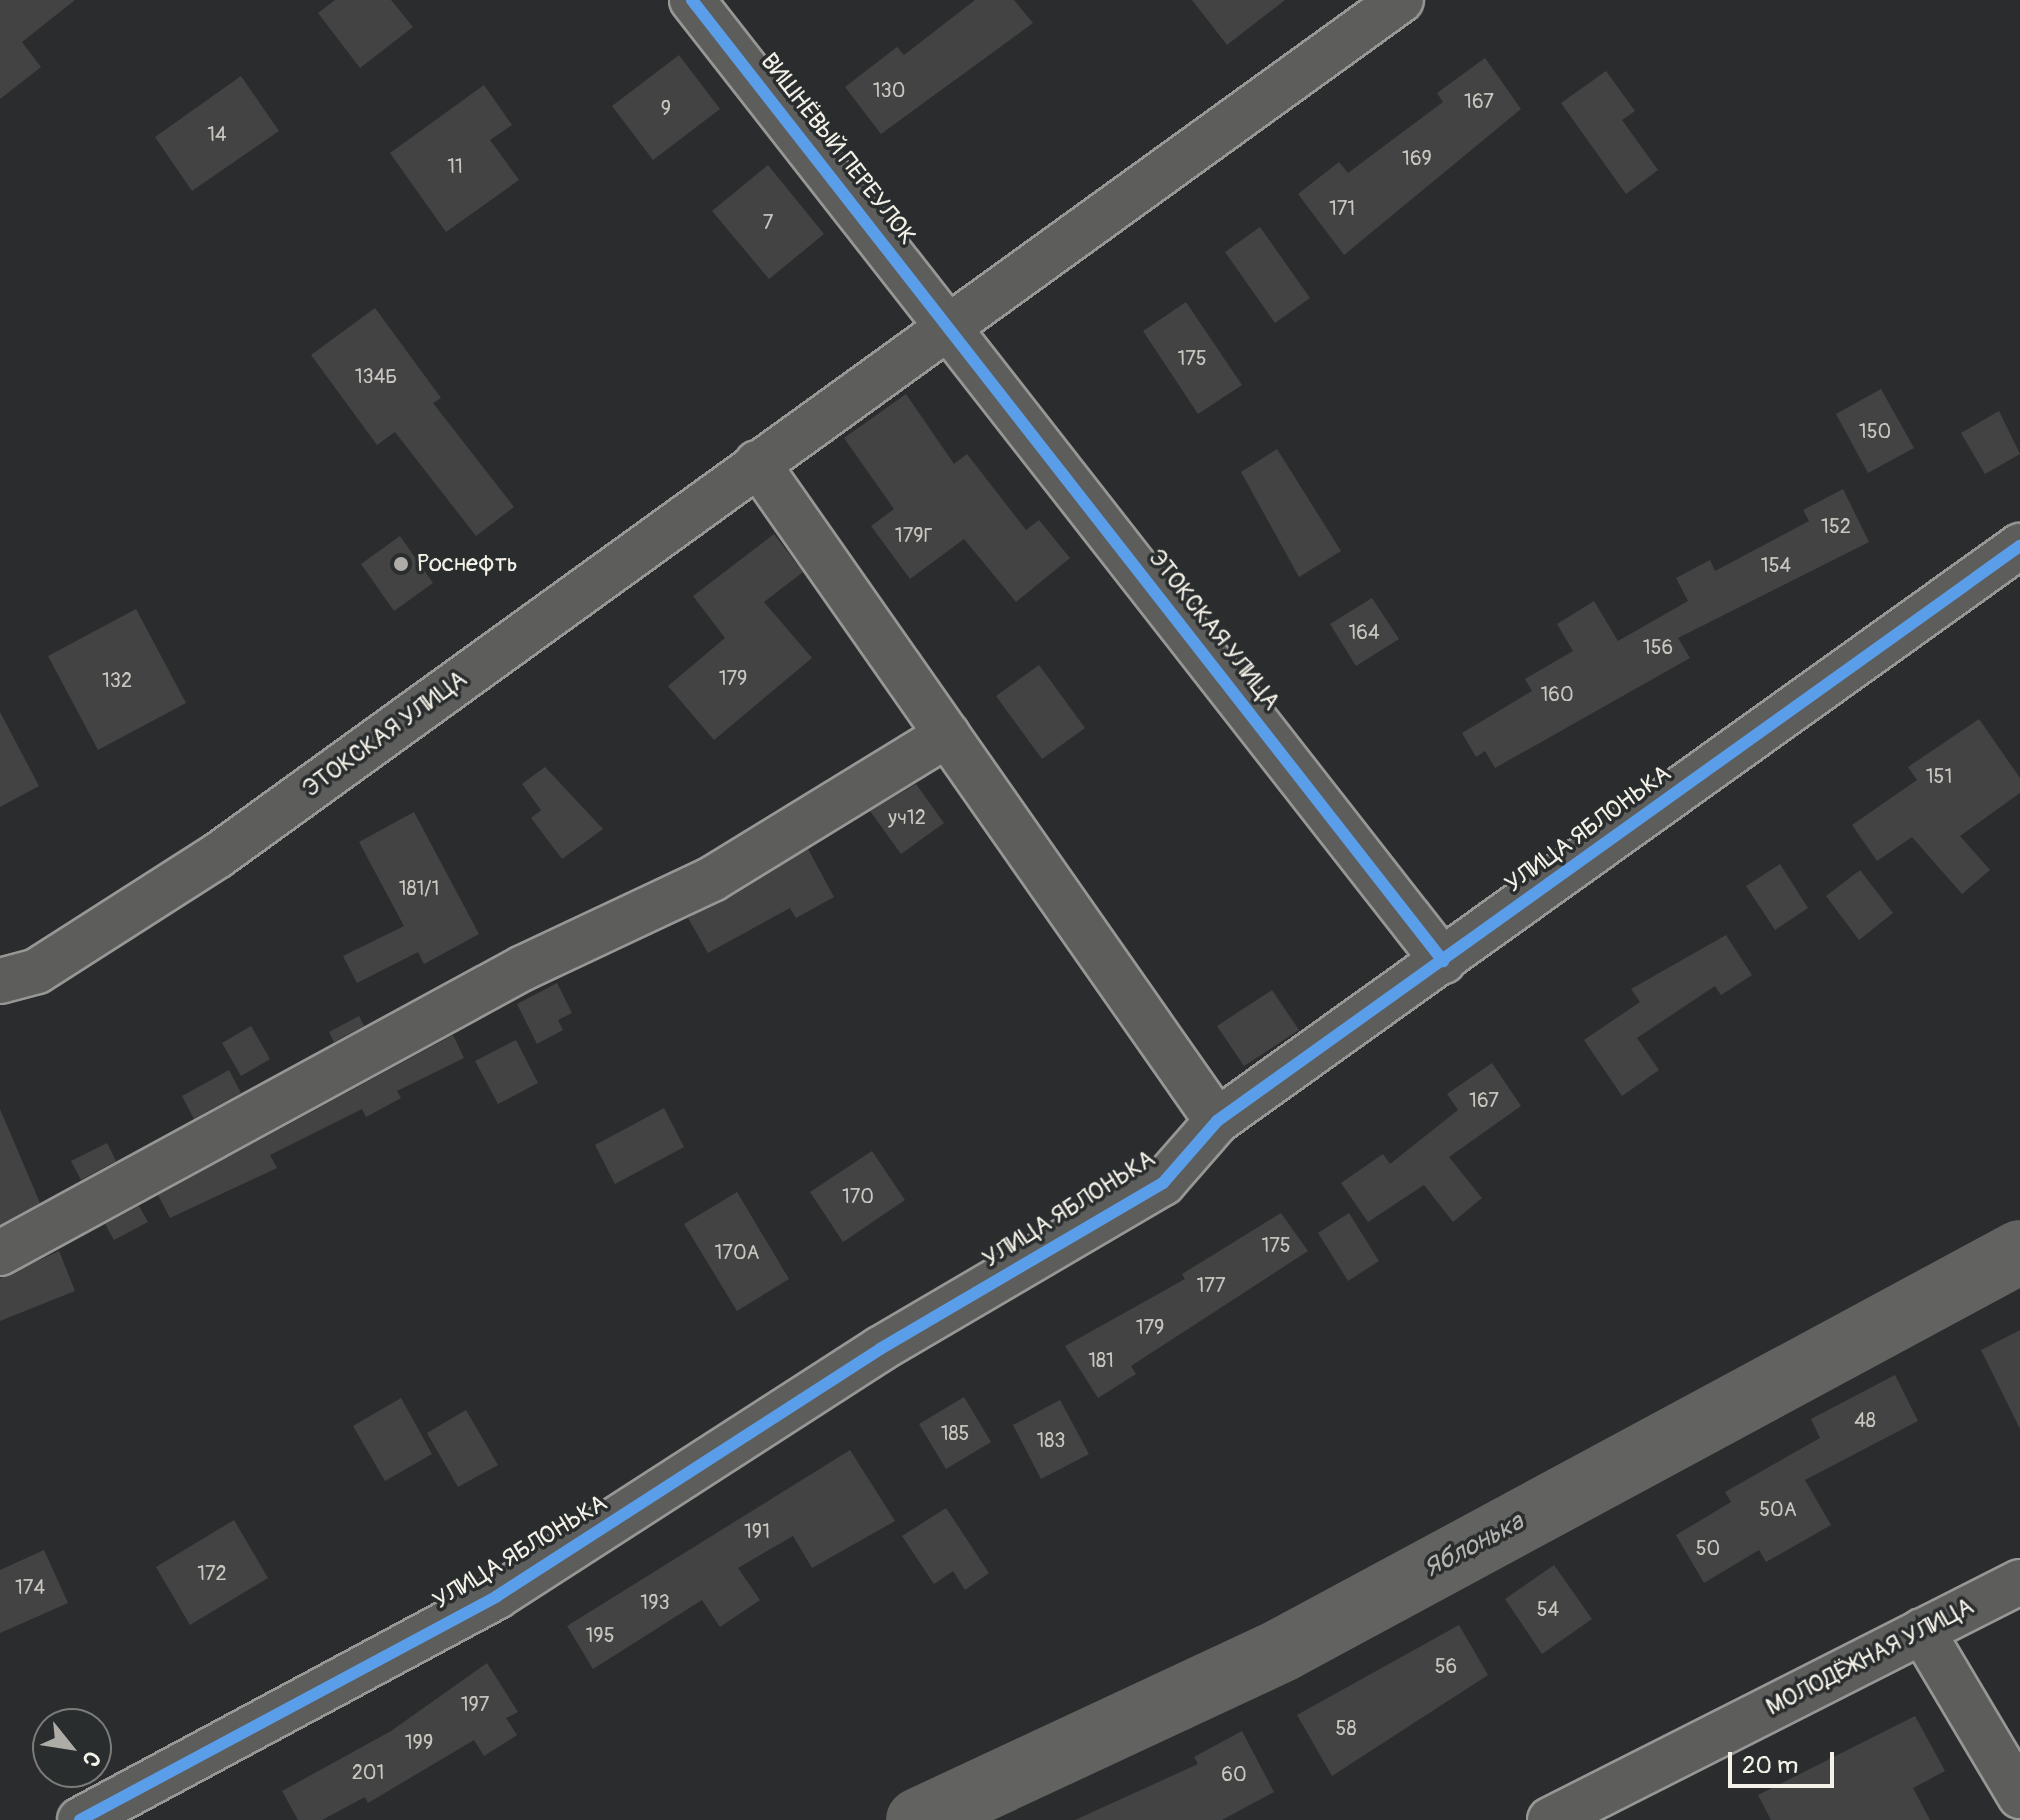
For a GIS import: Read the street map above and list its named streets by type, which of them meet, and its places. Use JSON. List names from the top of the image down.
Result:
{
  "streets": {
    "street": [
      "ВИШНЁВЫЙ ПЕРЕУЛОК",
      "ЭТОКСКАЯ УЛИЦА",
      "УЛИЦА ЯБЛОНЬКА",
      "МОЛОДЁЖНАЯ УЛИЦА"
    ]
  },
  "crossings": [
    ["ВИШНЁВЫЙ ПЕРЕУЛОК", "ЭТОКСКАЯ УЛИЦА"],
    ["ЭТОКСКАЯ УЛИЦА", "УЛИЦА ЯБЛОНЬКА"]
  ],
  "water": ["Яблонька"],
  "places": ["Роснефть"],
  "house_numbers": [
    "130",
    "167",
    "9",
    "14",
    "169",
    "11",
    "171",
    "7",
    "175",
    "134Б",
    "150",
    "152",
    "179Г",
    "154",
    "164",
    "156",
    "179",
    "132",
    "160",
    "151",
    "уч12",
    "181/1",
    "167",
    "170",
    "175",
    "170А",
    "177",
    "179",
    "181",
    "48",
    "185",
    "183",
    "50А",
    "191",
    "50",
    "172",
    "174",
    "193",
    "54",
    "195",
    "56",
    "197",
    "58",
    "199",
    "201",
    "60"
  ],
  "scale_bar": "20 m",
  "north": "bottom right"
}
